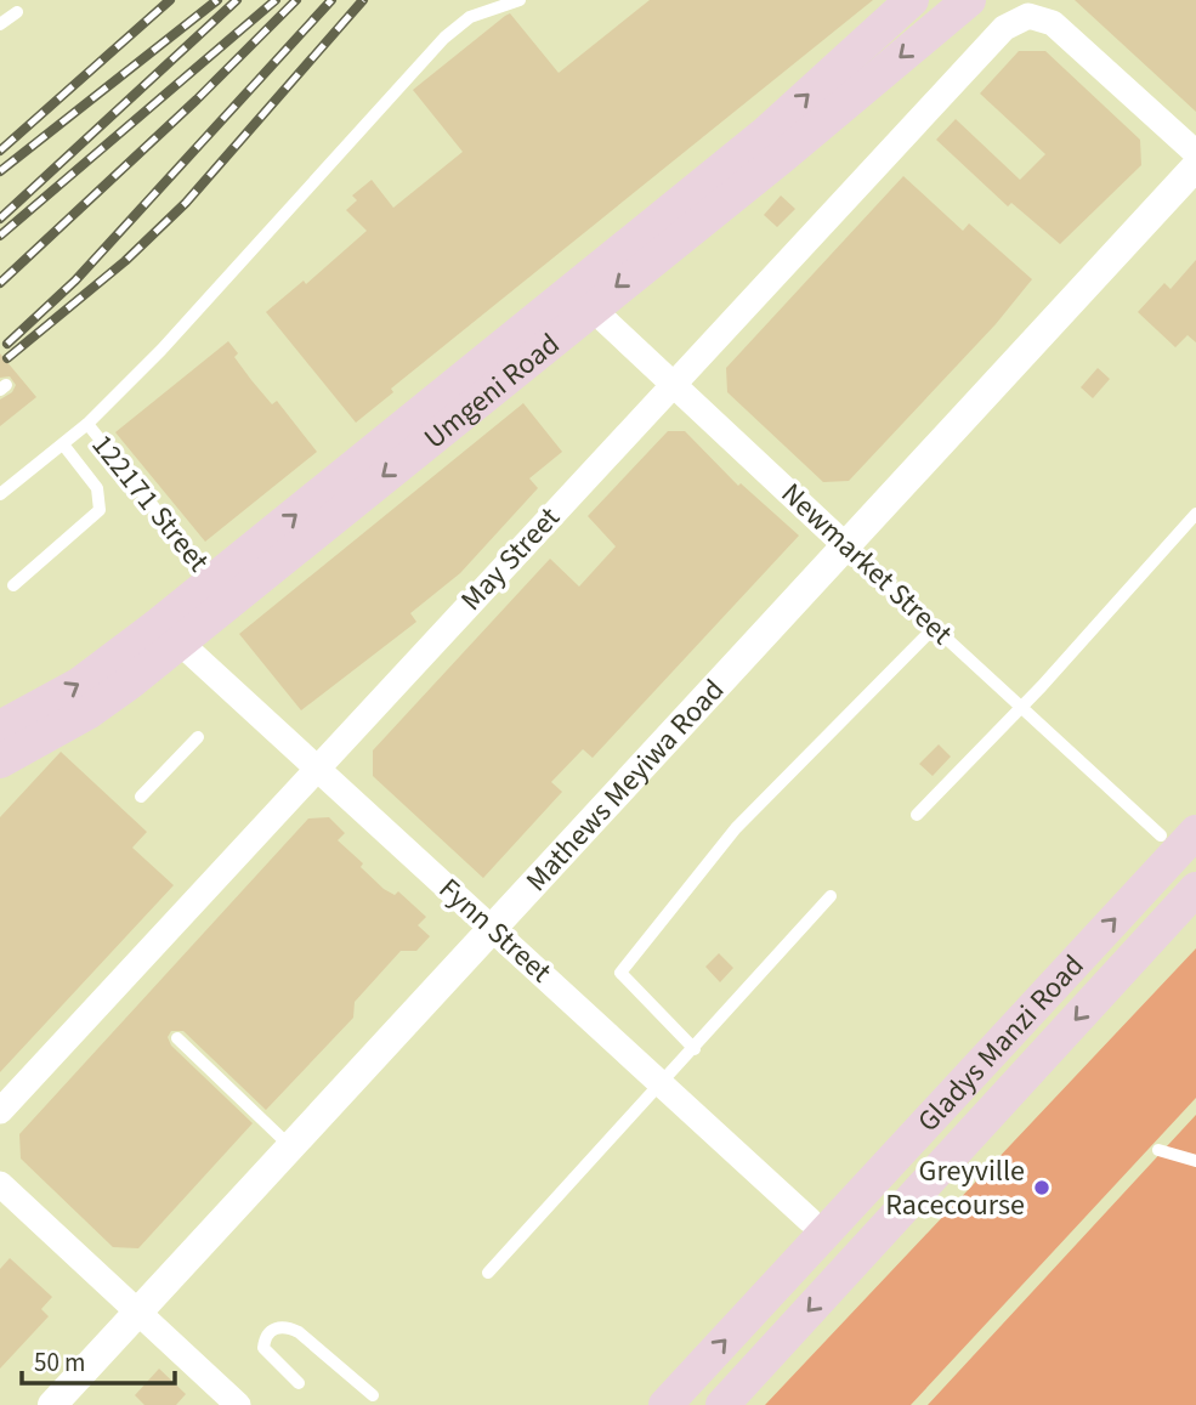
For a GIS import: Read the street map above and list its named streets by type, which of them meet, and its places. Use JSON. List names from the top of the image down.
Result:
{
  "streets": {
    "main road": ["Umgeni Road", "Gladys Manzi Road"],
    "street": [
      "May Street",
      "Newmarket Street",
      "Mathews Meyiwa Road",
      "Fynn Street"
    ],
    "lane": ["122171 Street"]
  },
  "crossings": [
    ["Umgeni Road", "122171 Street"],
    ["Umgeni Road", "Newmarket Street"],
    ["Umgeni Road", "Fynn Street"],
    ["May Street", "Newmarket Street"],
    ["May Street", "Fynn Street"],
    ["Newmarket Street", "Mathews Meyiwa Road"],
    ["Newmarket Street", "Gladys Manzi Road"],
    ["Mathews Meyiwa Road", "Fynn Street"],
    ["Fynn Street", "Gladys Manzi Road"]
  ],
  "places": ["Greyville Racecourse"],
  "scale_bar": "50 m"
}
